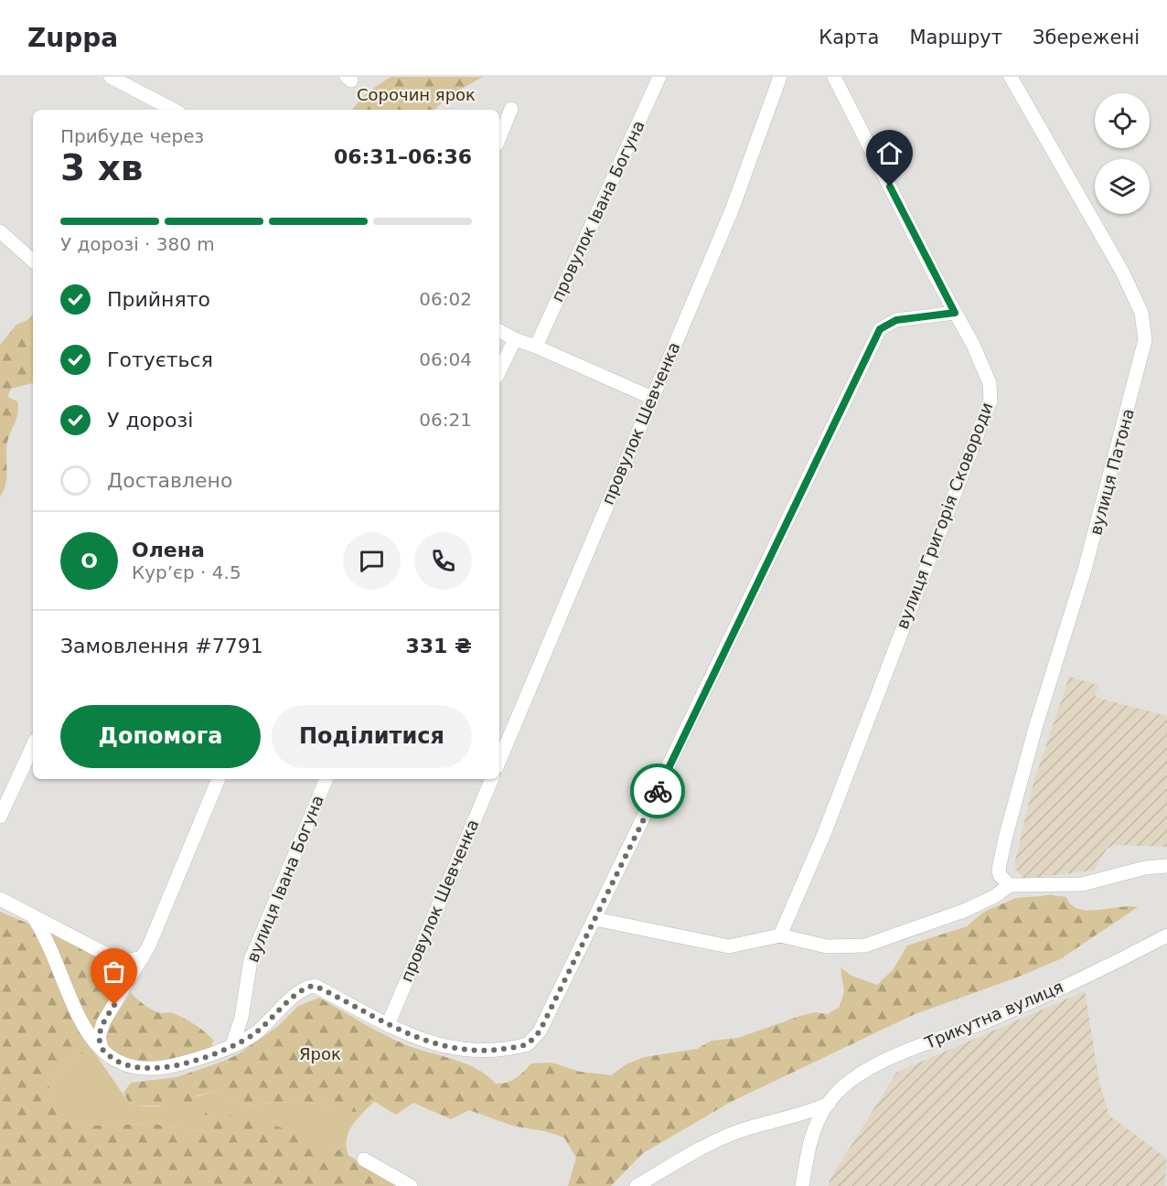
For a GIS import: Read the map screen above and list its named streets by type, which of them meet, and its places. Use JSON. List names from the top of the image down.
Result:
{
  "streets": {
    "street": [
      "провулок Івана Богуна",
      "провулок Шевченка",
      "вулиця Патона",
      "вулиця Григорія Сковороди",
      "вулиця Івана Богуна",
      "Трикутна вулиця"
    ]
  },
  "parks": ["Сорочин ярок", "Ярок"],
  "page": {
    "header": "Zuppa",
    "nav": ["Карта", "Маршрут", "Збережені"],
    "heading": ["3 хв", "Прибуде через", "06:31–06:36"],
    "panel": [
      "Олена",
      "Кур’єр · 4.5",
      "Замовлення #7791",
      "331 ₴"
    ],
    "bar": "У дорозі · 380 m",
    "list": [
      ["Прийнято", "06:02"],
      ["Готується", "06:04"],
      ["У дорозі", "06:21"],
      "Доставлено"
    ],
    "round": "О",
    "buttons": ["Допомога", "Поділитися"]
  }
}
